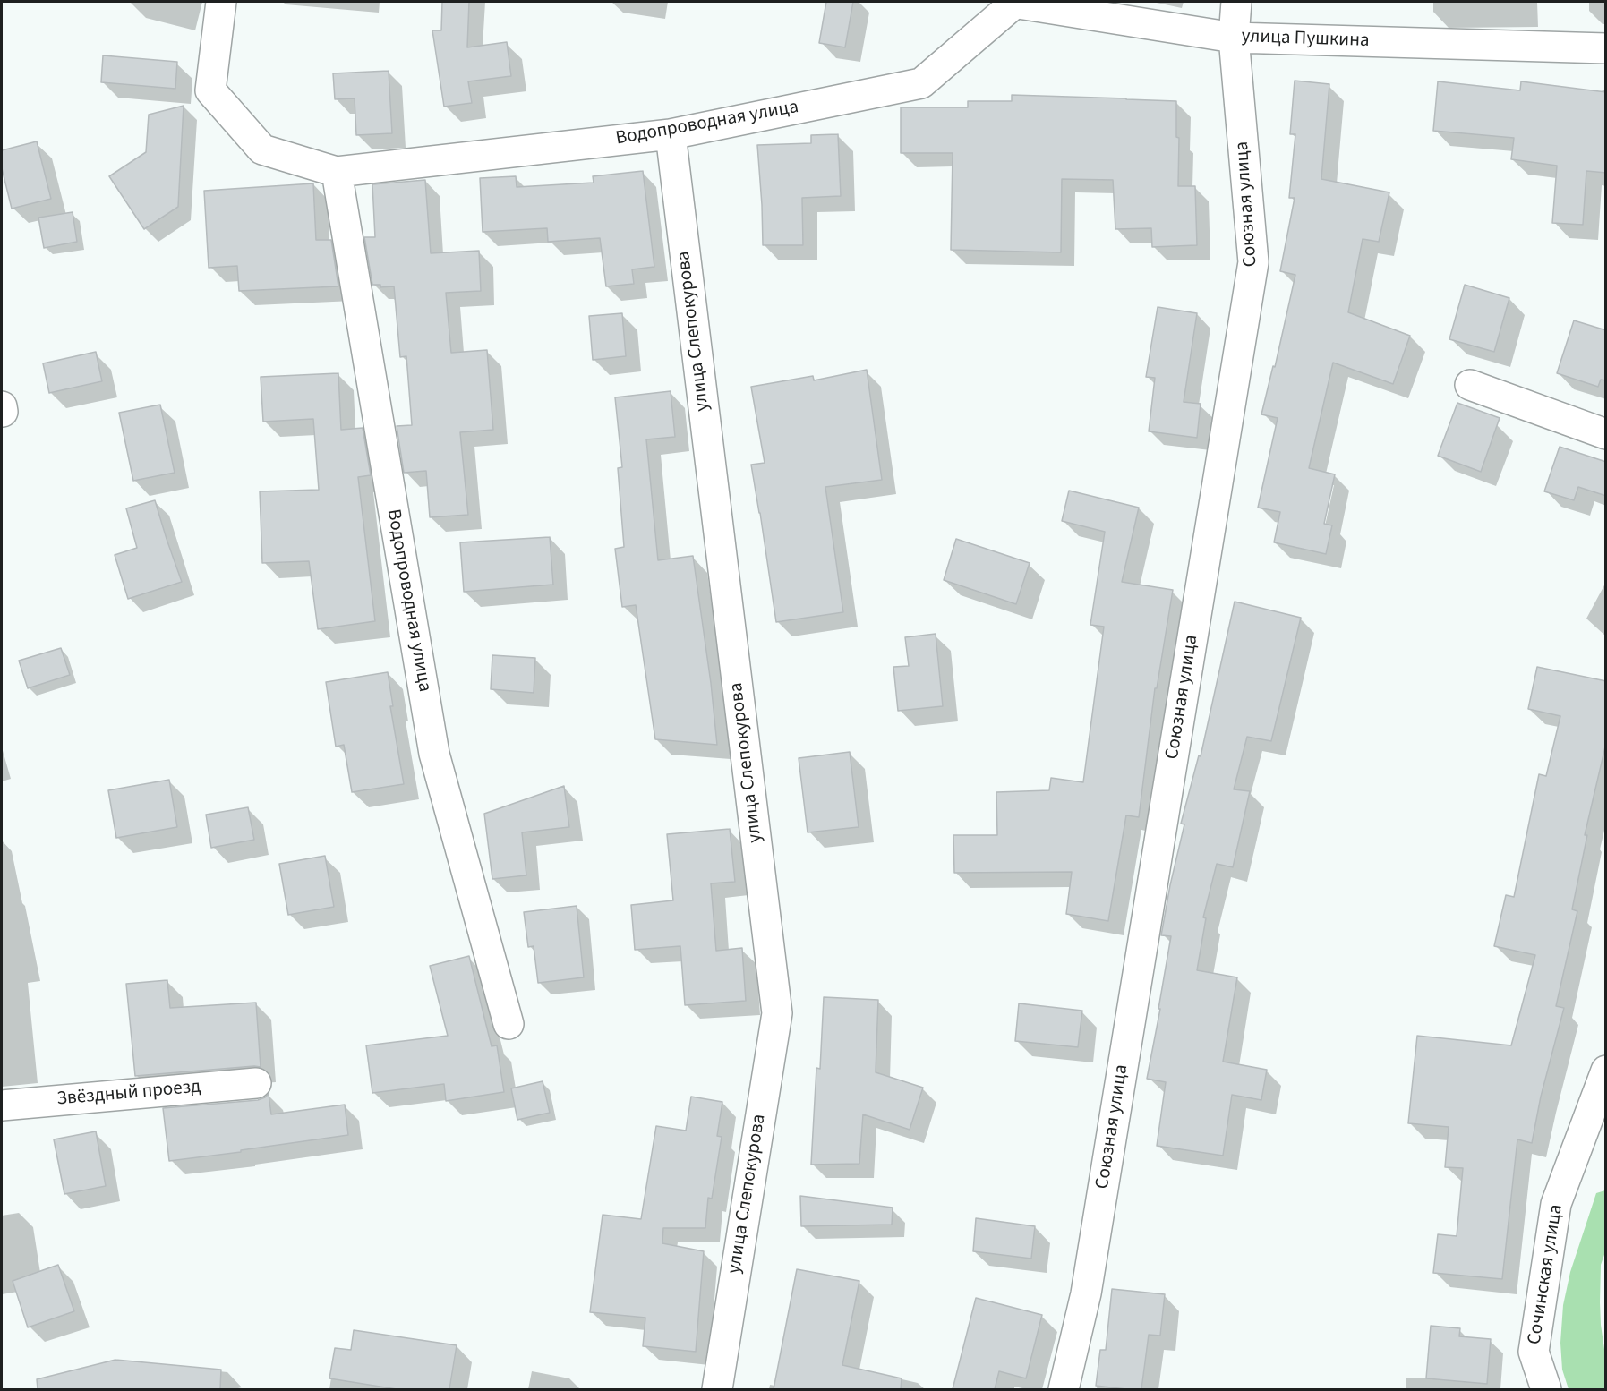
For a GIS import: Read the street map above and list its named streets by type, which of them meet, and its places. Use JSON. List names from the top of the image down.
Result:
{
  "streets": {
    "street": [
      "улица Пушкина",
      "Водопроводная улица",
      "Союзная улица",
      "улица Слепокурова",
      "Звёздный проезд",
      "Сочинская улица"
    ]
  },
  "crossings": [
    ["улица Пушкина", "Водопроводная улица"],
    ["улица Пушкина", "Союзная улица"],
    ["Водопроводная улица", "улица Слепокурова"]
  ]
}
